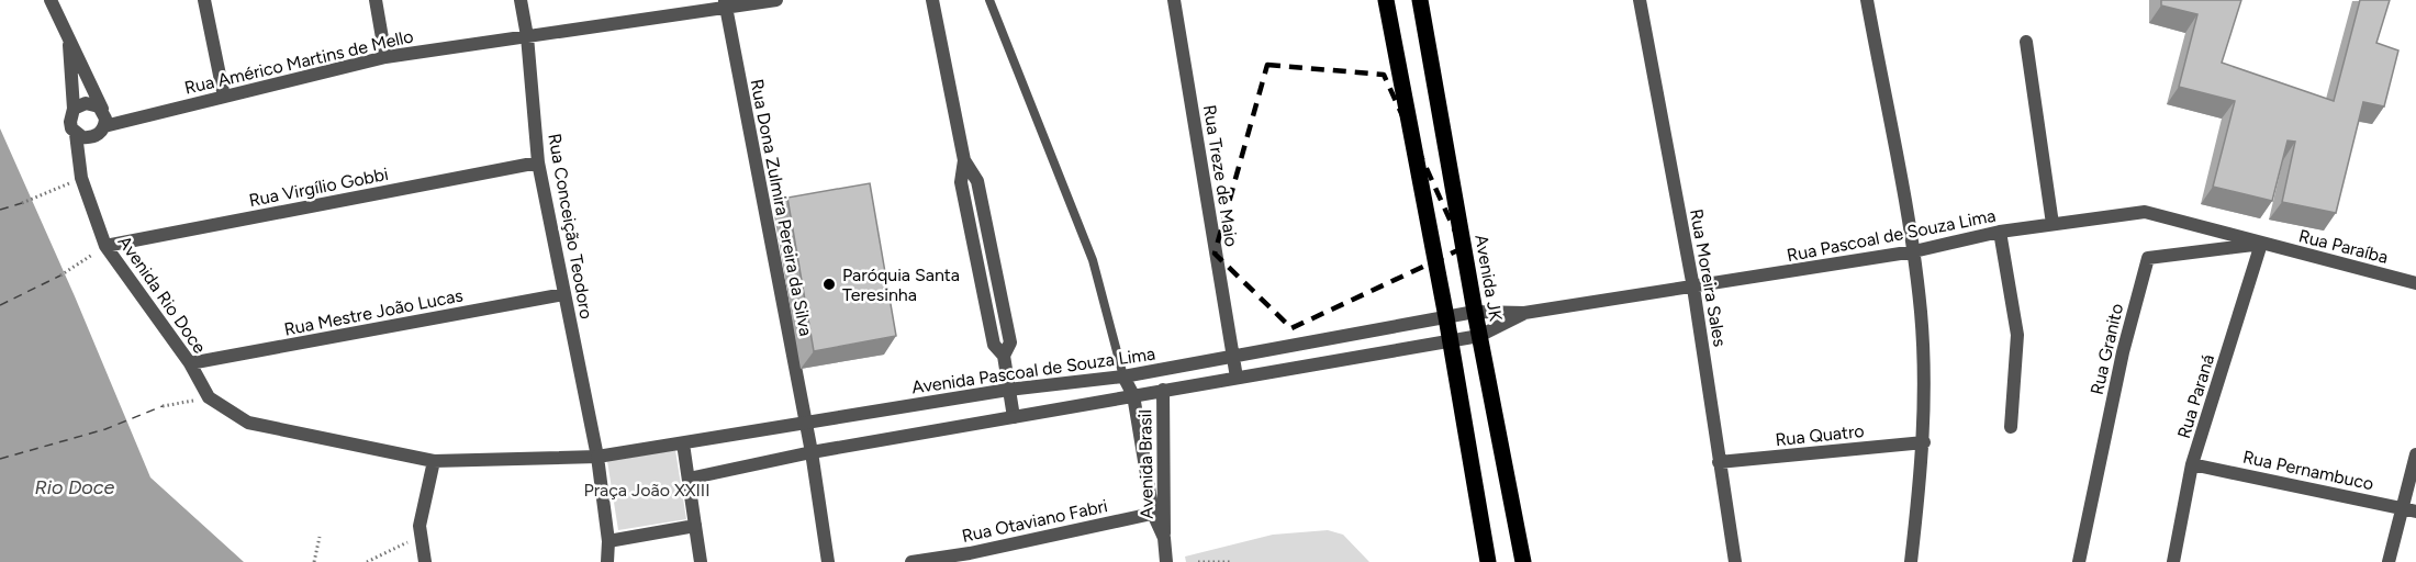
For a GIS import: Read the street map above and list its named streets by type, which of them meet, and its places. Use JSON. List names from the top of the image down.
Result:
{
  "streets": {
    "main road": ["Avenida JK"],
    "street": [
      "Rua Américo Martins de Mello",
      "Rua Treze de Maio",
      "Rua Virgílio Gobbi",
      "Rua Dona Zulmira Pereira da Silva",
      "Rua Conceição Teodoro",
      "Rua Pascoal de Souza Lima",
      "Rua Paraíba",
      "Rua Moreira Sales",
      "Avenida Rio Doce",
      "Rua Mestre João Lucas",
      "Rua Granito",
      "Avenida Pascoal de Souza Lima",
      "Rua Paraná",
      "Rua Quatro",
      "Avenida Brasil",
      "Rua Pernambuco",
      "Rua Otaviano Fabri"
    ]
  },
  "crossings": [
    ["Rua Américo Martins de Mello", "Rua Dona Zulmira Pereira da Silva"],
    ["Rua Américo Martins de Mello", "Rua Conceição Teodoro"],
    ["Rua Américo Martins de Mello", "Avenida Rio Doce"],
    ["Rua Treze de Maio", "Avenida Pascoal de Souza Lima"],
    ["Rua Virgílio Gobbi", "Rua Conceição Teodoro"],
    ["Rua Virgílio Gobbi", "Avenida Rio Doce"],
    ["Rua Dona Zulmira Pereira da Silva", "Avenida Pascoal de Souza Lima"],
    ["Rua Conceição Teodoro", "Rua Mestre João Lucas"],
    ["Rua Conceição Teodoro", "Avenida Pascoal de Souza Lima"],
    ["Rua Pascoal de Souza Lima", "Rua Paraíba"],
    ["Rua Pascoal de Souza Lima", "Avenida JK"],
    ["Rua Pascoal de Souza Lima", "Rua Moreira Sales"],
    ["Rua Pascoal de Souza Lima", "Rua Granito"],
    ["Rua Pascoal de Souza Lima", "Avenida Pascoal de Souza Lima"],
    ["Rua Pascoal de Souza Lima", "Rua Paraná"],
    ["Rua Paraíba", "Rua Granito"],
    ["Rua Paraíba", "Rua Paraná"],
    ["Avenida JK", "Avenida Pascoal de Souza Lima"],
    ["Rua Moreira Sales", "Rua Quatro"],
    ["Avenida Rio Doce", "Rua Mestre João Lucas"],
    ["Rua Granito", "Rua Paraná"],
    ["Rua Paraná", "Rua Pernambuco"],
    ["Avenida Brasil", "Rua Otaviano Fabri"]
  ],
  "water": ["Rio Doce"],
  "parks": ["Praça João XXIII"],
  "places": ["Paróquia Santa Teresinha"]
}
